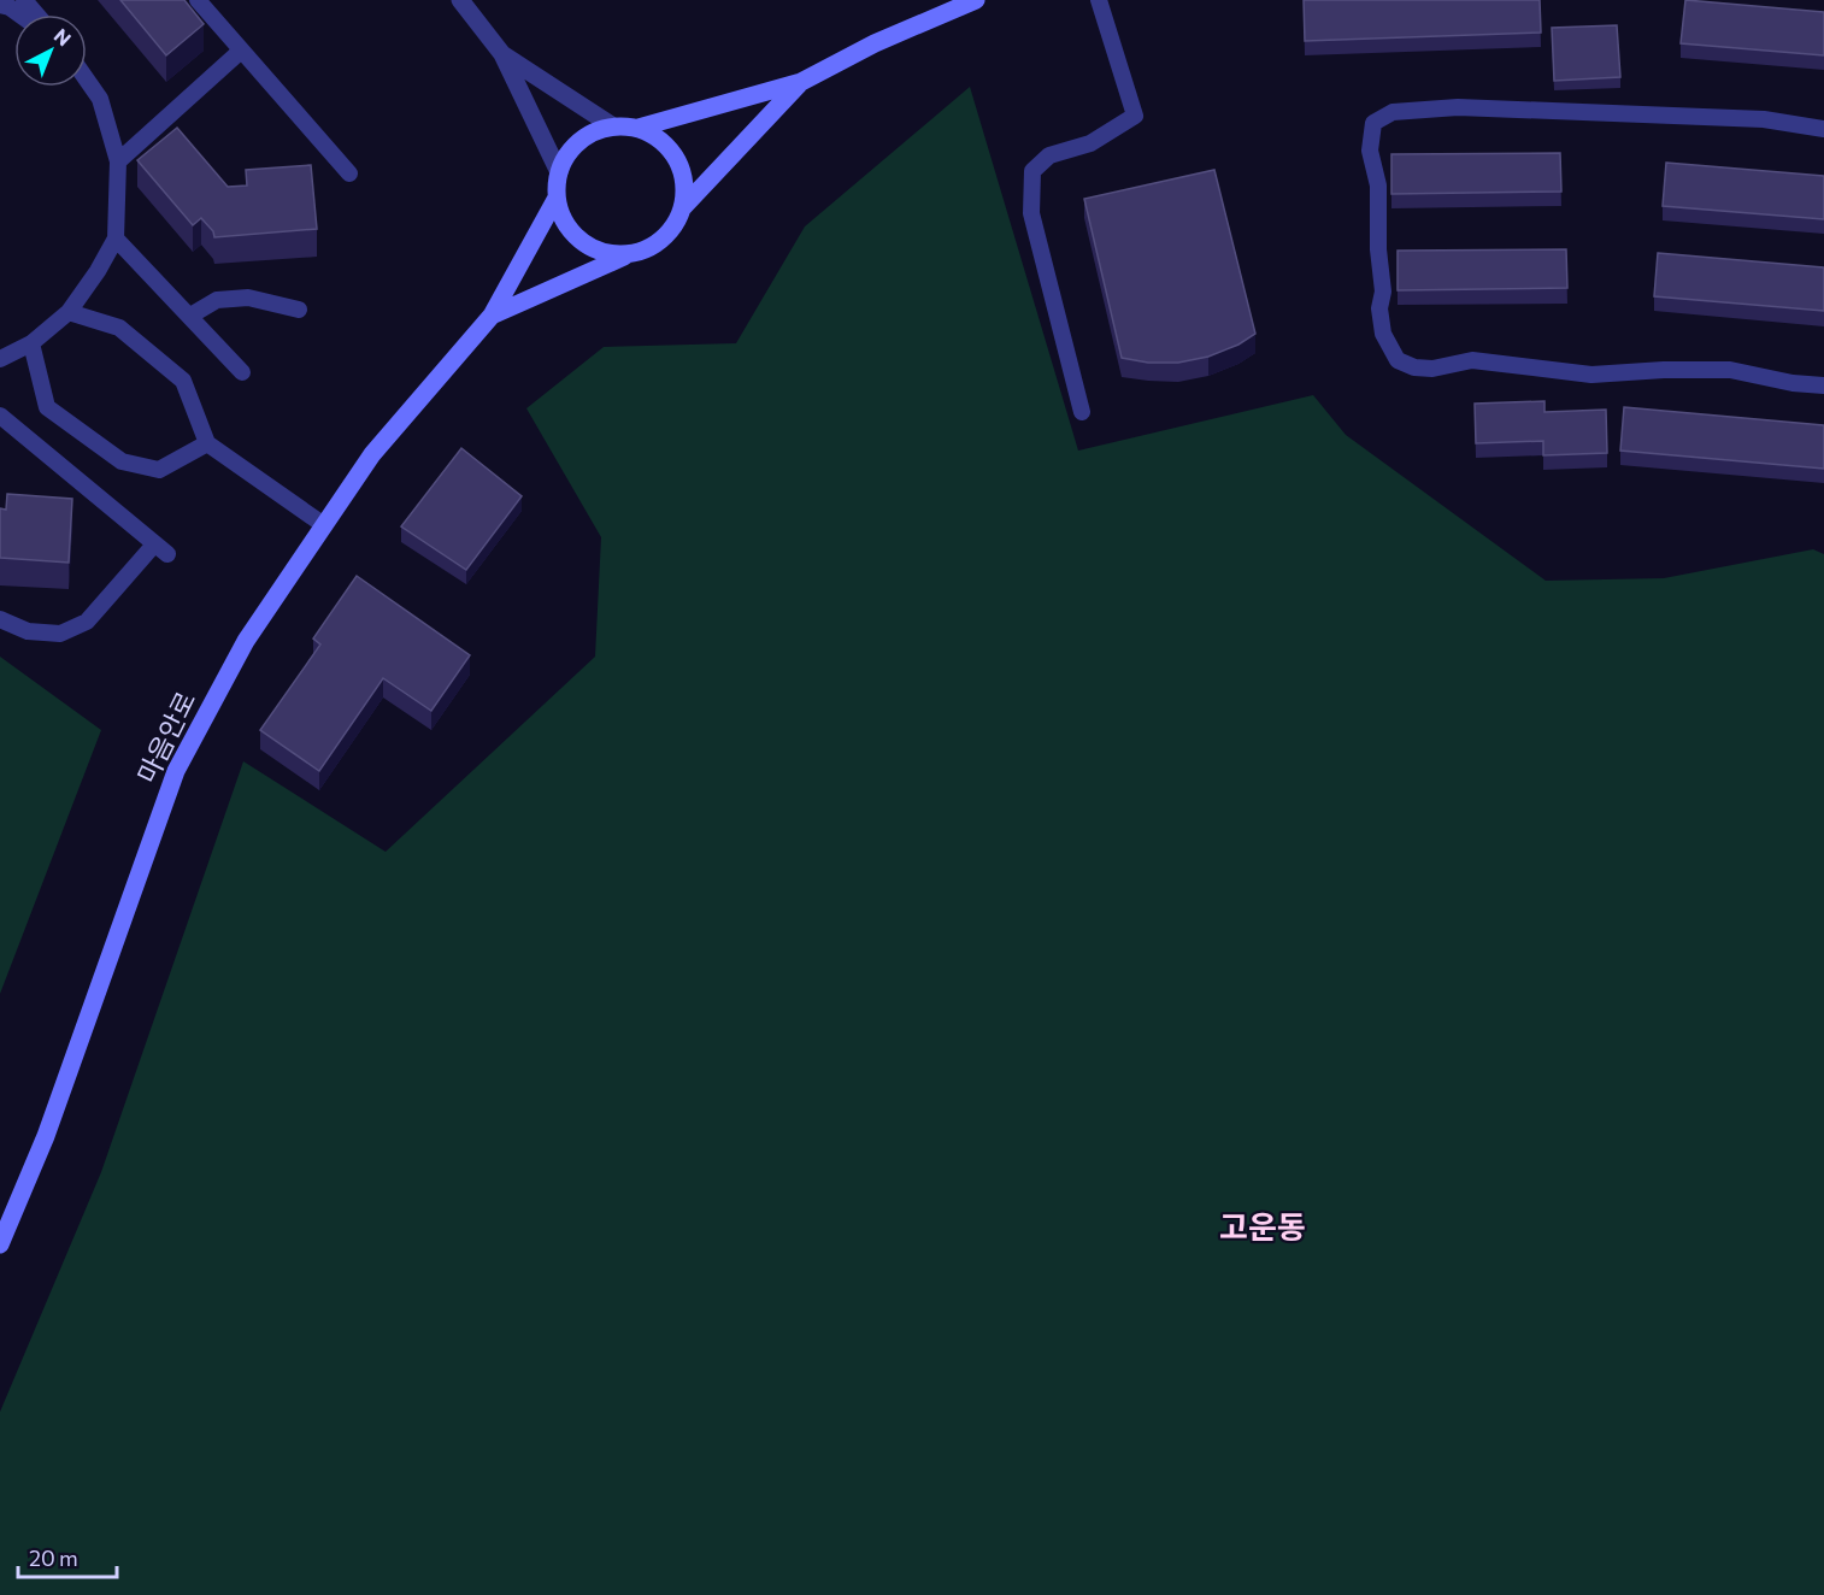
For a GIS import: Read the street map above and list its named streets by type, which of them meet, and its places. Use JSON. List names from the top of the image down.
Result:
{
  "streets": {
    "street": ["마음안로"]
  },
  "districts": ["고운동"],
  "scale_bar": "20 m",
  "north": "top right"
}
